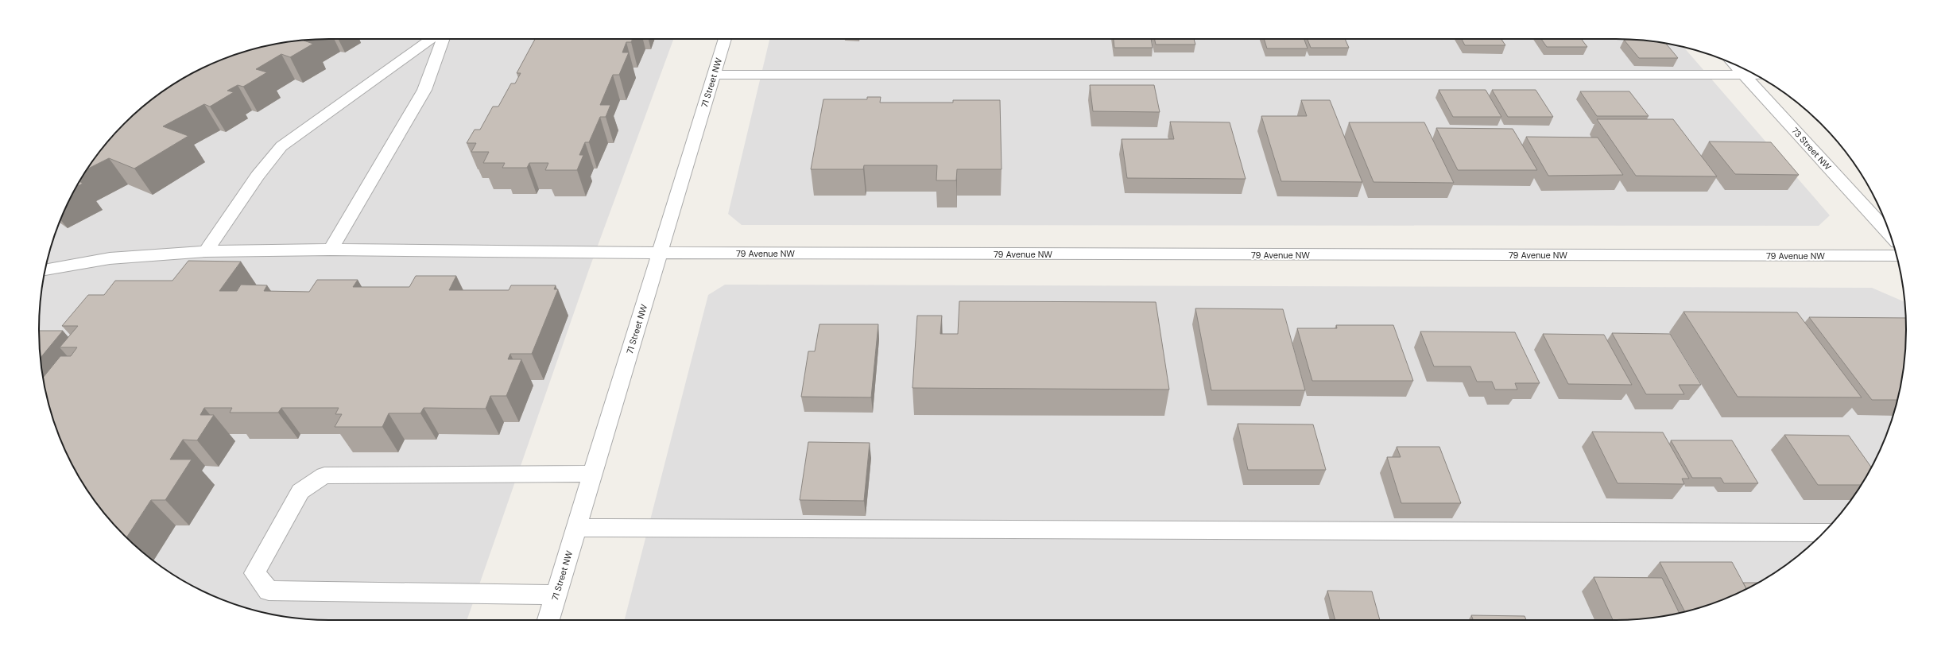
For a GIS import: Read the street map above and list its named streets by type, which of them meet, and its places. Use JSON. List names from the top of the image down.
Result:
{
  "streets": {
    "street": ["71 Street NW", "73 Street NW", "79 Avenue NW"]
  },
  "crossings": [
    ["71 Street NW", "79 Avenue NW"]
  ]
}
